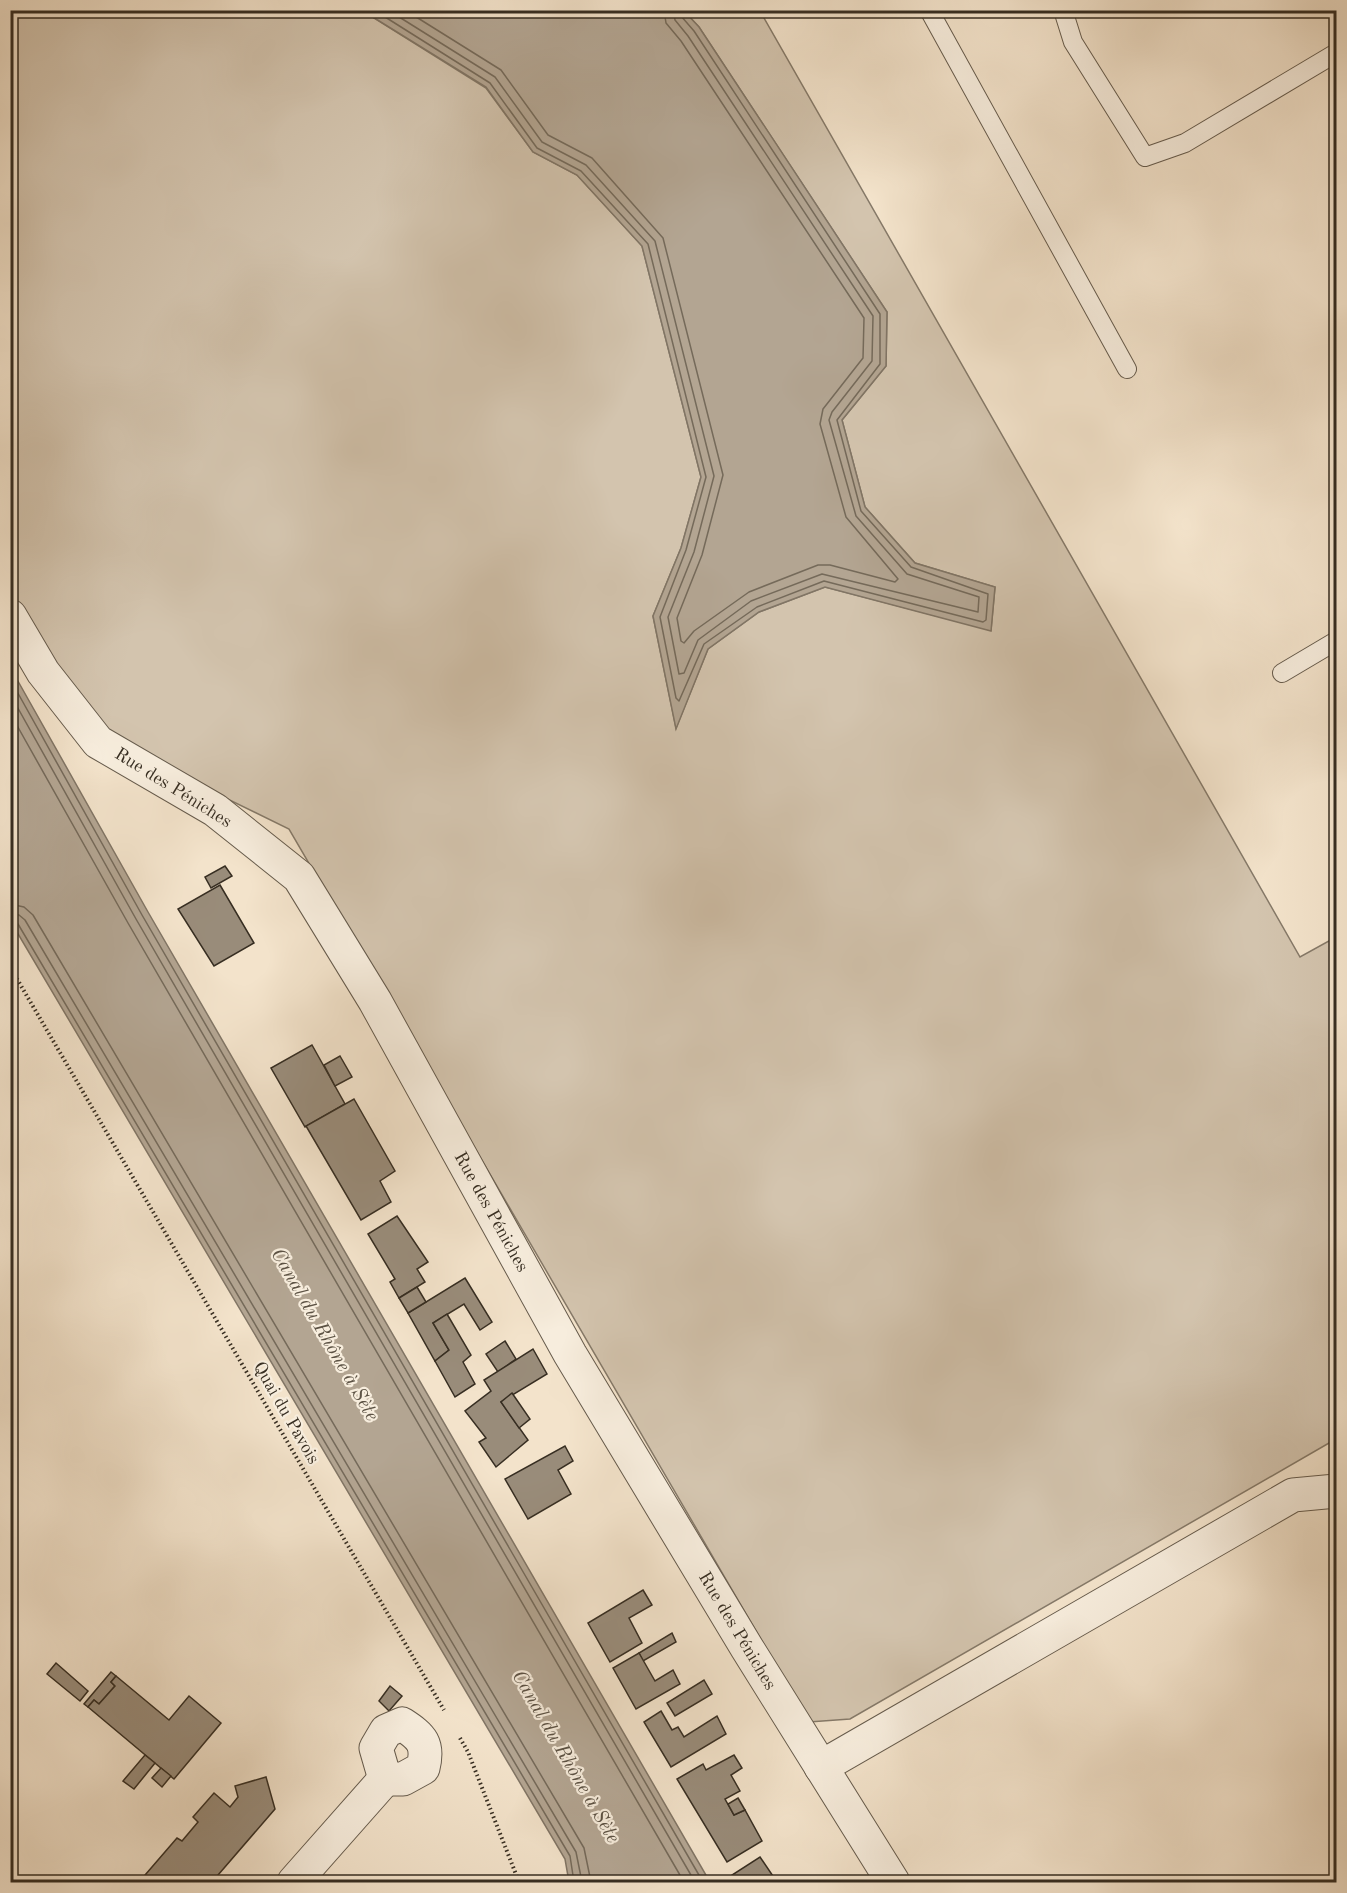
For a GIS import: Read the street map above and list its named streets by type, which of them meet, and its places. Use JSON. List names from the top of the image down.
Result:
{
  "streets": {
    "street": ["Rue des Péniches"],
    "path": ["Quai du Pavois"]
  },
  "water": ["Canal du Rhône à Sète"]
}
